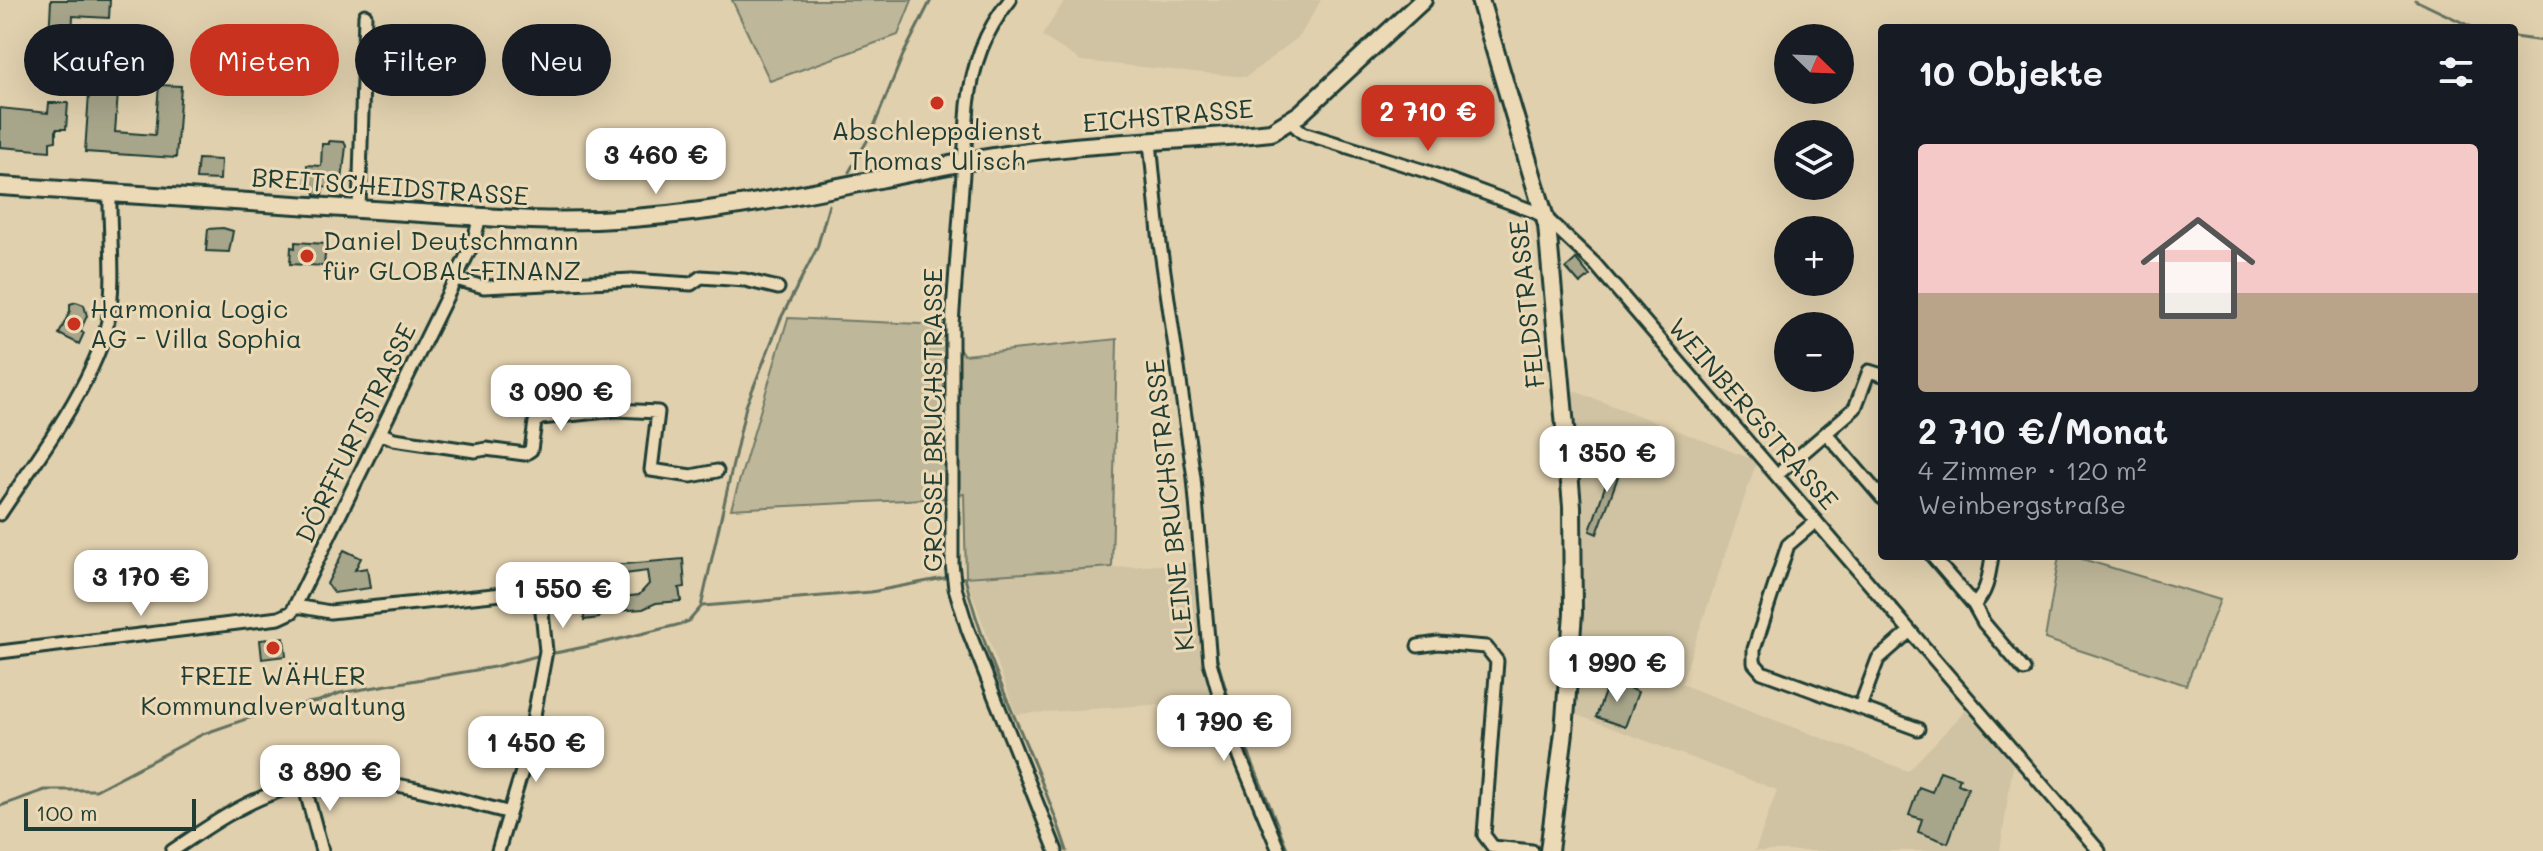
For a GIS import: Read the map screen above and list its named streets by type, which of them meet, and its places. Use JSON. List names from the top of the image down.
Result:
{
  "streets": {
    "street": [
      "EICHSTRASSE",
      "BREITSCHEIDSTRASSE",
      "FELDSTRASSE",
      "WEINBERGSTRASSE",
      "GROSSE BRUCHSTRASSE",
      "DÖRFFURTSTRASSE",
      "KLEINE BRUCHSTRASSE"
    ]
  },
  "crossings": [
    ["EICHSTRASSE", "BREITSCHEIDSTRASSE"],
    ["EICHSTRASSE", "WEINBERGSTRASSE"],
    ["EICHSTRASSE", "GROSSE BRUCHSTRASSE"],
    ["EICHSTRASSE", "KLEINE BRUCHSTRASSE"],
    ["BREITSCHEIDSTRASSE", "GROSSE BRUCHSTRASSE"],
    ["BREITSCHEIDSTRASSE", "DÖRFFURTSTRASSE"],
    ["FELDSTRASSE", "WEINBERGSTRASSE"]
  ],
  "places": [
    "Abschleppdienst Thomas Ulisch",
    "Daniel Deutschmann für GLOBAL-FINANZ",
    "Harmonia Logic AG - Villa Sophia",
    "FREIE WÄHLER Kommunalverwaltung"
  ],
  "scale_bar": "100 m",
  "north": "bottom right",
  "page": {
    "map_buttons": ["+", "−"],
    "chip": [
      "Kaufen",
      "Mieten",
      "Filter",
      "Neu"
    ],
    "heading": "10 Objekte",
    "price": [
      "2 710 €",
      "3 460 €",
      "3 090 €",
      "1 350 €",
      "3 170 €",
      "1 550 €",
      "1 990 €",
      "1 790 €",
      "1 450 €",
      "3 890 €"
    ],
    "list": [
      {
        "name": "2 710 €/Monat",
        "note": "4 Zimmer · 120 m² · Weinbergstraße"
      }
    ],
    "scale": "100 m"
  }
}
